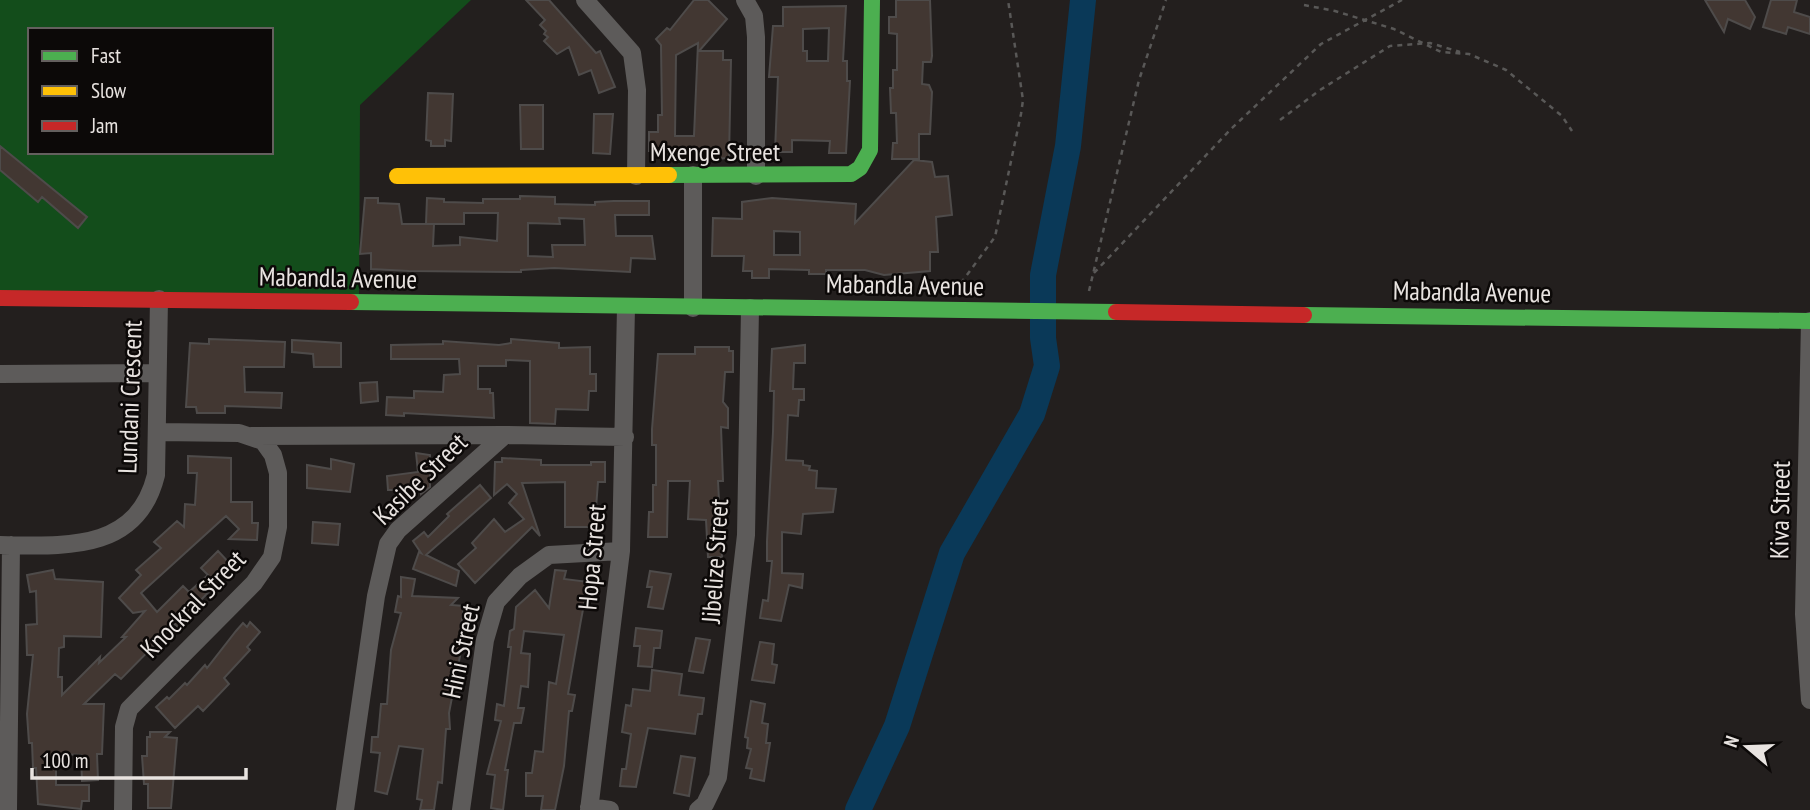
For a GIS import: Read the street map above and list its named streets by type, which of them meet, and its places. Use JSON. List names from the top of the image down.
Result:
{
  "streets": {
    "street": [
      "Mxenge Street",
      "Mabandla Avenue",
      "Lundani Crescent",
      "Kasibe Street",
      "Kiva Street",
      "Hopa Street",
      "Jibelize Street",
      "Knockral Street",
      "Hini Street"
    ]
  },
  "crossings": [
    ["Mabandla Avenue", "Lundani Crescent"],
    ["Mabandla Avenue", "Kiva Street"],
    ["Mabandla Avenue", "Hopa Street"],
    ["Mabandla Avenue", "Jibelize Street"],
    ["Kasibe Street", "Hopa Street"],
    ["Hopa Street", "Hini Street"]
  ],
  "legend": ["Fast", "Slow", "Jam"],
  "scale_bar": "100 m",
  "north": "left"
}
